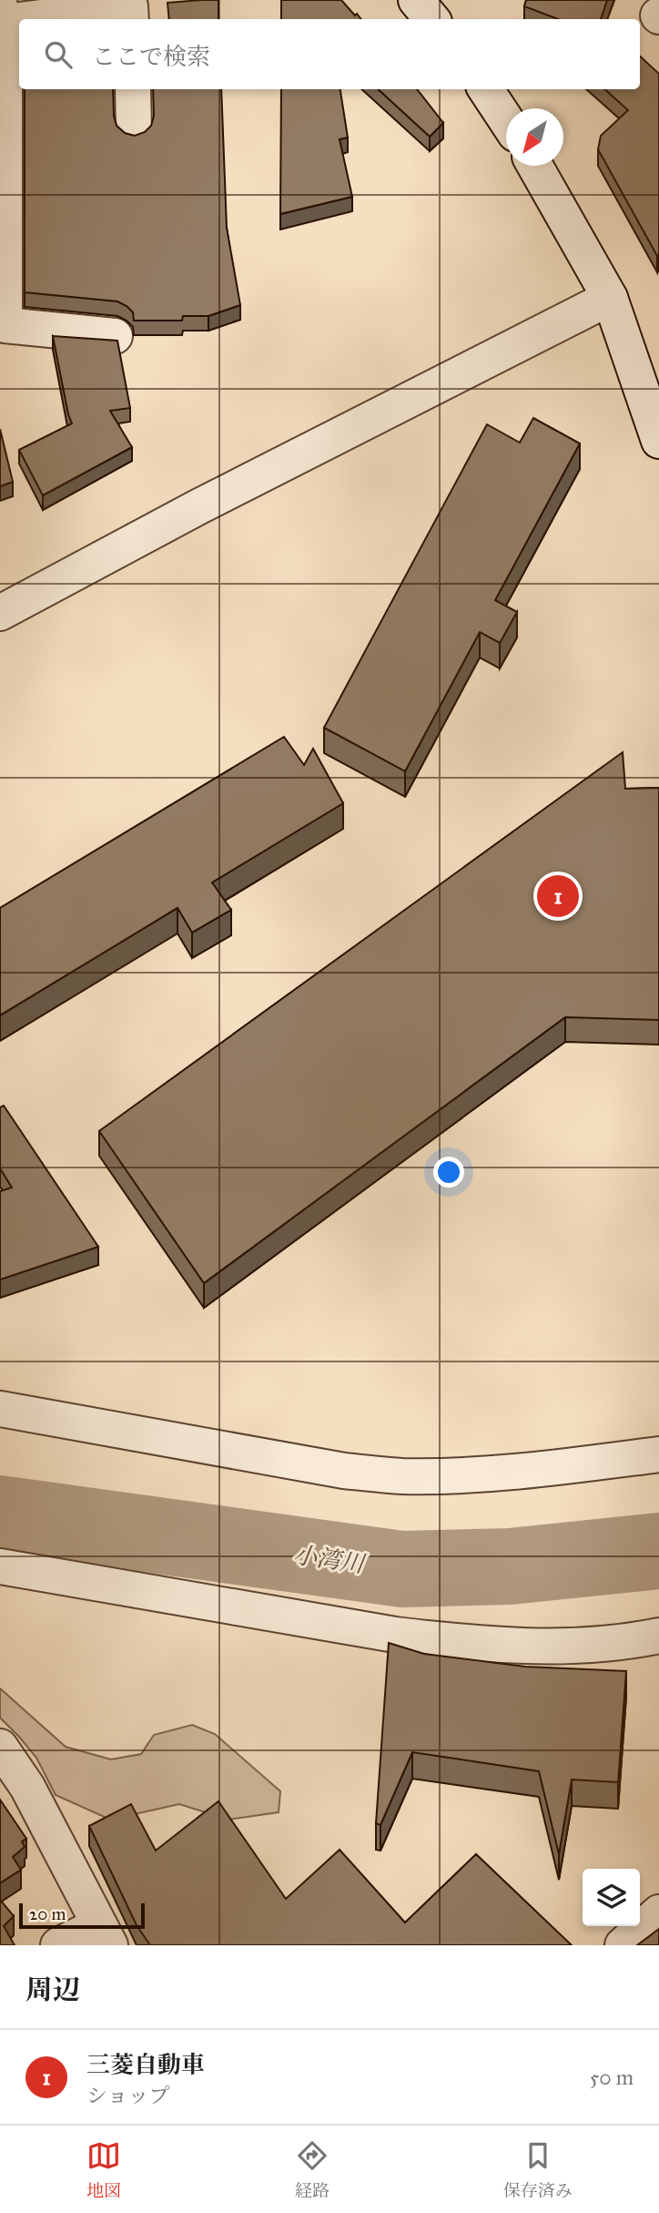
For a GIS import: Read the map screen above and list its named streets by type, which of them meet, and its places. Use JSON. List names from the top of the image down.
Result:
{
  "water": ["小湾川"],
  "scale_bar": "20 m",
  "north": "bottom left",
  "page": {
    "search": "ここで検索",
    "pins": "1",
    "scale": "20 m",
    "heading": "周辺",
    "list": [
      {
        "mark": "1",
        "name": "三菱自動車",
        "note": "ショップ",
        "value": "50 m"
      }
    ],
    "nav": ["地図", "経路", "保存済み"]
  }
}
